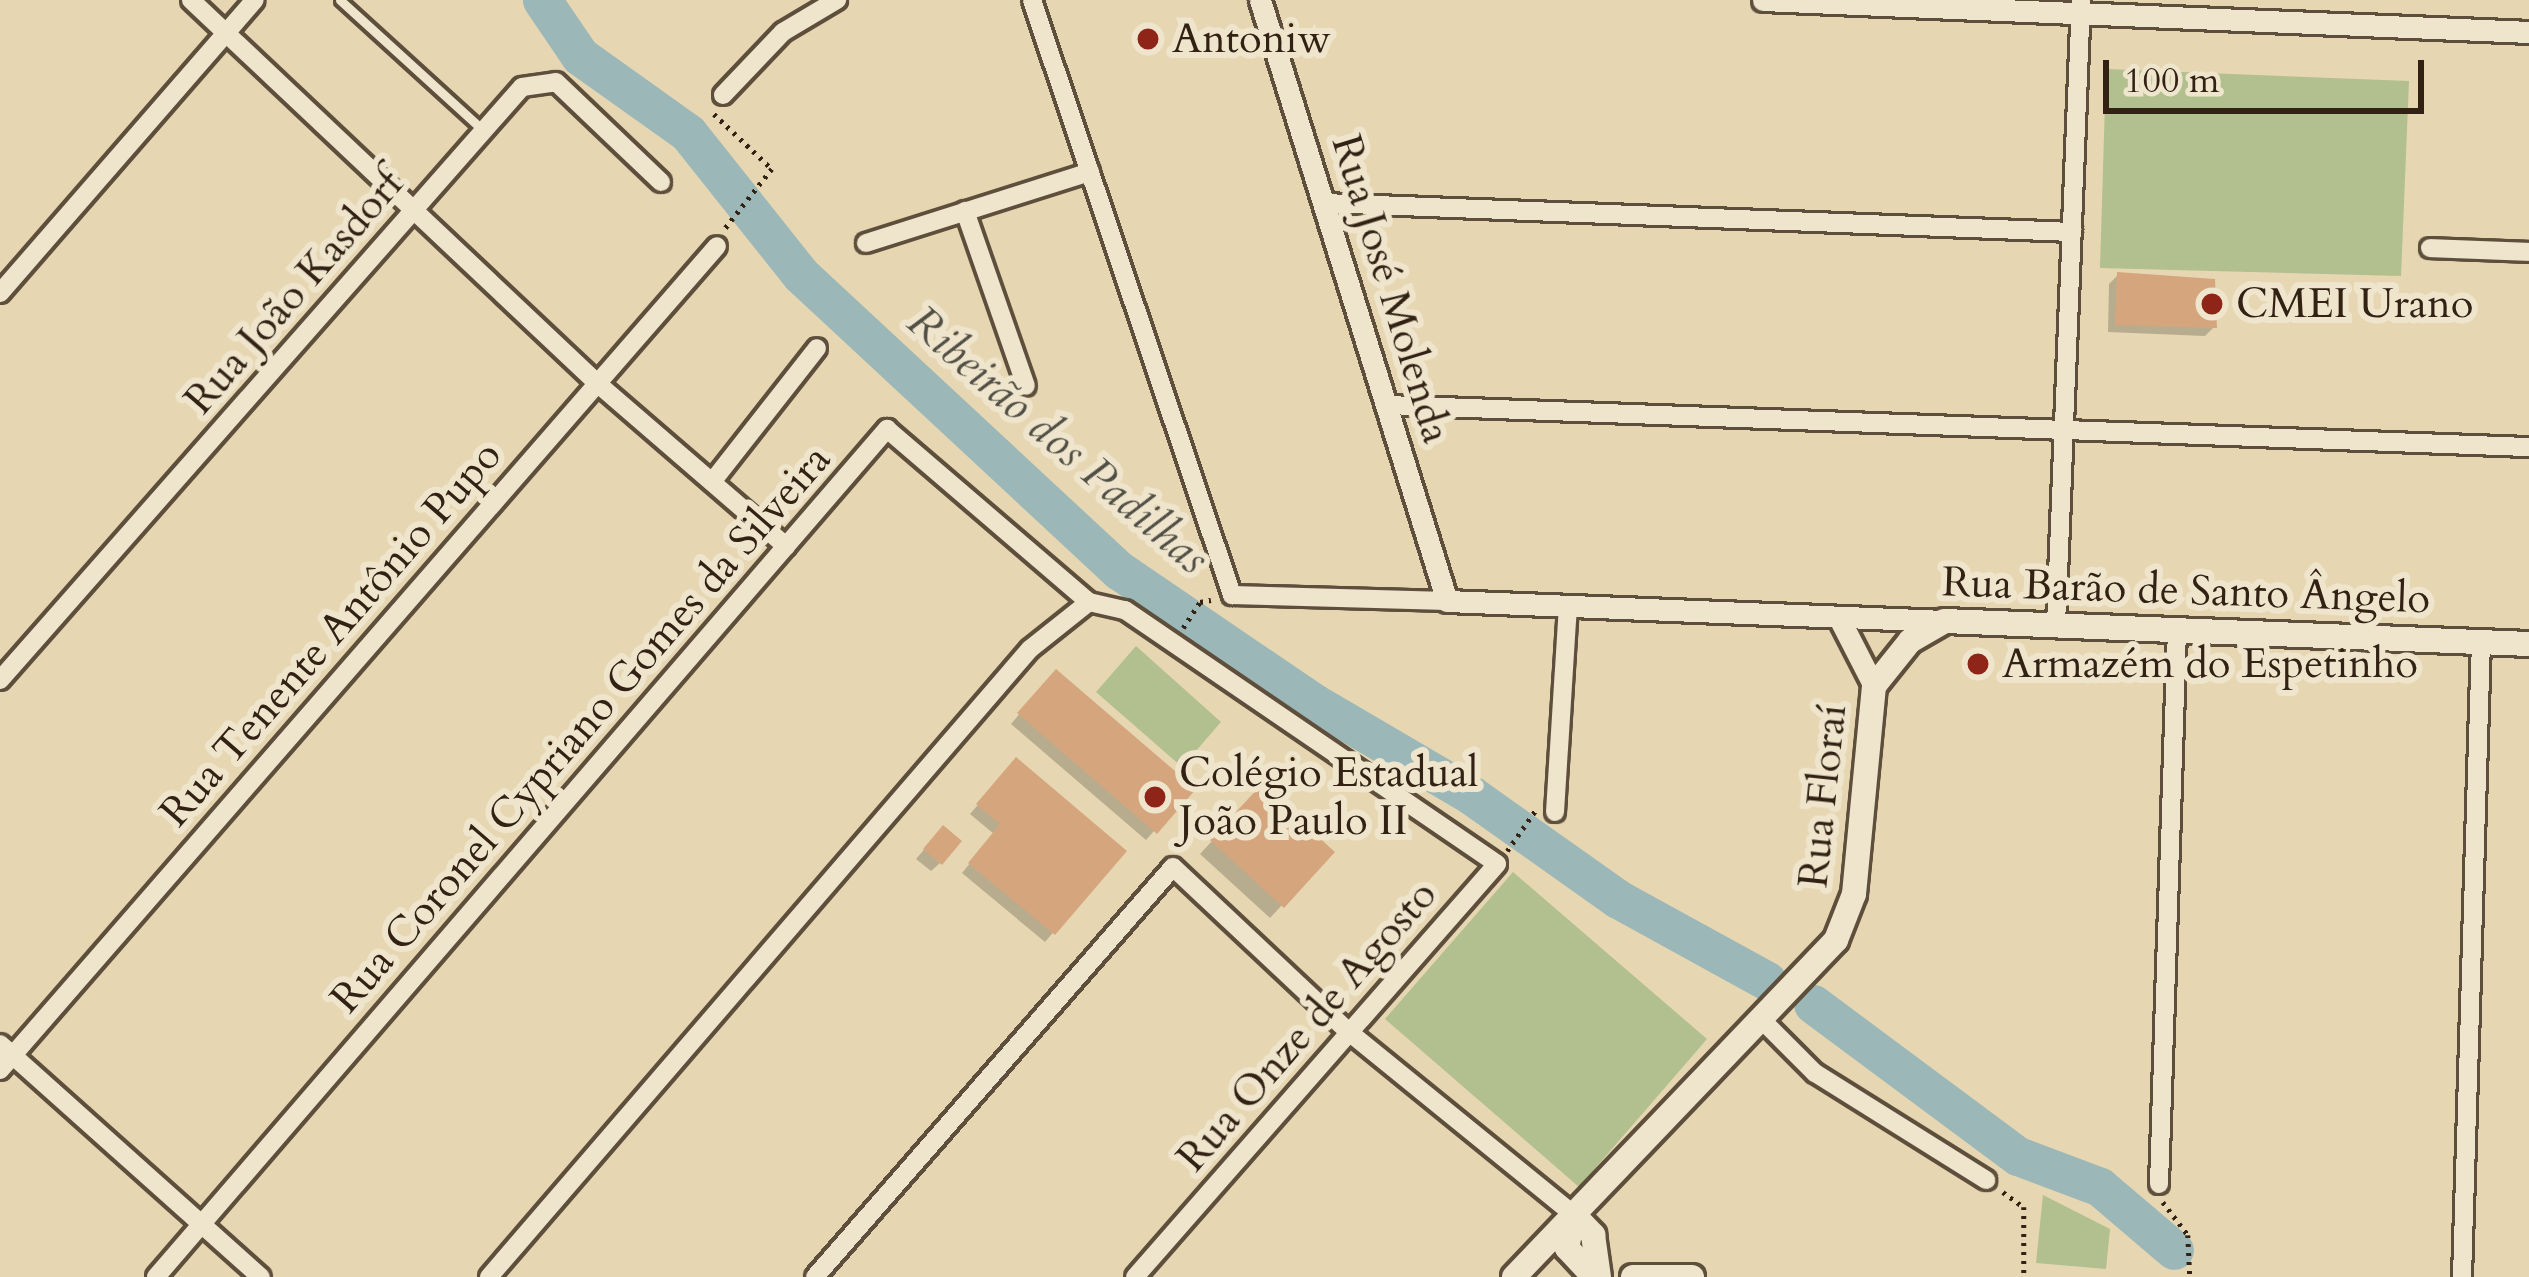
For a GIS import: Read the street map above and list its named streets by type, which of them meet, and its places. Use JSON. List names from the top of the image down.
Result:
{
  "streets": {
    "main road": ["Rua Barão de Santo Ângelo", "Rua Floraí"],
    "street": [
      "Rua José Molenda",
      "Rua João Kasdorf",
      "Rua Tenente Antônio Pupo",
      "Rua Coronel Cypriano Gomes da Silveira",
      "Rua Onze de Agosto"
    ]
  },
  "crossings": [
    ["Rua José Molenda", "Rua Barão de Santo Ângelo"],
    ["Rua Barão de Santo Ângelo", "Rua Floraí"],
    ["Rua Coronel Cypriano Gomes da Silveira", "Rua Onze de Agosto"]
  ],
  "water": ["Ribeirão dos Padilhas"],
  "places": [
    "Antoniw",
    "CMEI Urano",
    "Armazém do Espetinho",
    "Colégio Estadual João Paulo II"
  ],
  "scale_bar": "100 m"
}
